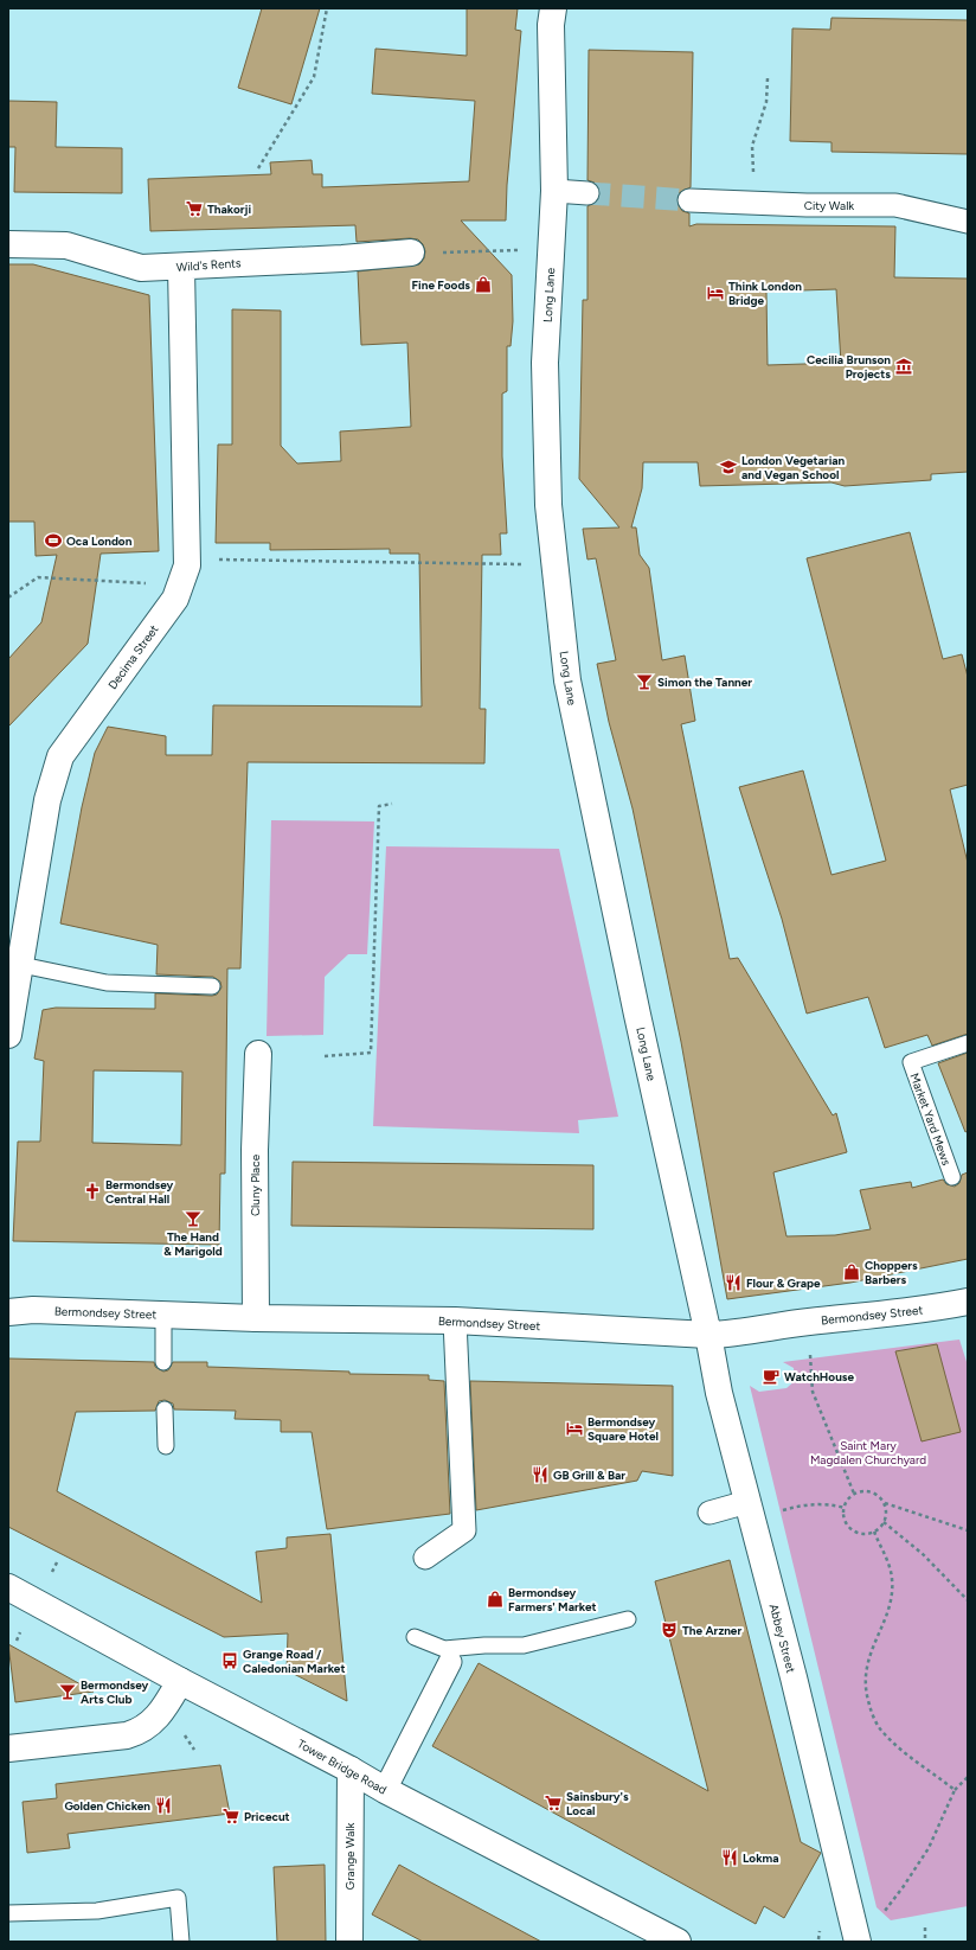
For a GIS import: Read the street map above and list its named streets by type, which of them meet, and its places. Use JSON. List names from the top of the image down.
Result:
{
  "streets": {
    "main road": [
      "Wild's Rents",
      "Long Lane",
      "Decima Street",
      "Cluny Place",
      "Bermondsey Street",
      "Abbey Street",
      "Tower Bridge Road",
      "Grange Walk"
    ],
    "street": ["City Walk"],
    "lane": ["Market Yard Mews"]
  },
  "crossings": [
    ["Wild's Rents", "Decima Street"],
    ["Long Lane", "Bermondsey Street"],
    ["Long Lane", "Abbey Street"],
    ["Cluny Place", "Bermondsey Street"],
    ["Bermondsey Street", "Abbey Street"],
    ["Tower Bridge Road", "Grange Walk"]
  ],
  "parks": ["Saint Mary Magdalen Churchyard"],
  "places": {
    "supermarket": ["Thakorji", "Sainsbury's Local", "Pricecut"],
    "shop": ["Fine Foods", "Choppers Barbers", "Bermondsey Farmers' Market"],
    "hotel": ["Think London Bridge", "Bermondsey Square Hotel"],
    "museum": ["Cecilia Brunson Projects"],
    "school or university": ["London Vegetarian and Vegan School"],
    "sports": ["Oca London"],
    "bar": ["Simon the Tanner", "The Hand & Marigold", "Bermondsey Arts Club"],
    "church": ["Bermondsey Central Hall"],
    "restaurant": [
      "Flour & Grape",
      "GB Grill & Bar",
      "Golden Chicken",
      "Lokma"
    ],
    "cafe": ["WatchHouse"],
    "theatre": ["The Arzner"],
    "bus stop": ["Grange Road / Caledonian Market"]
  }
}
